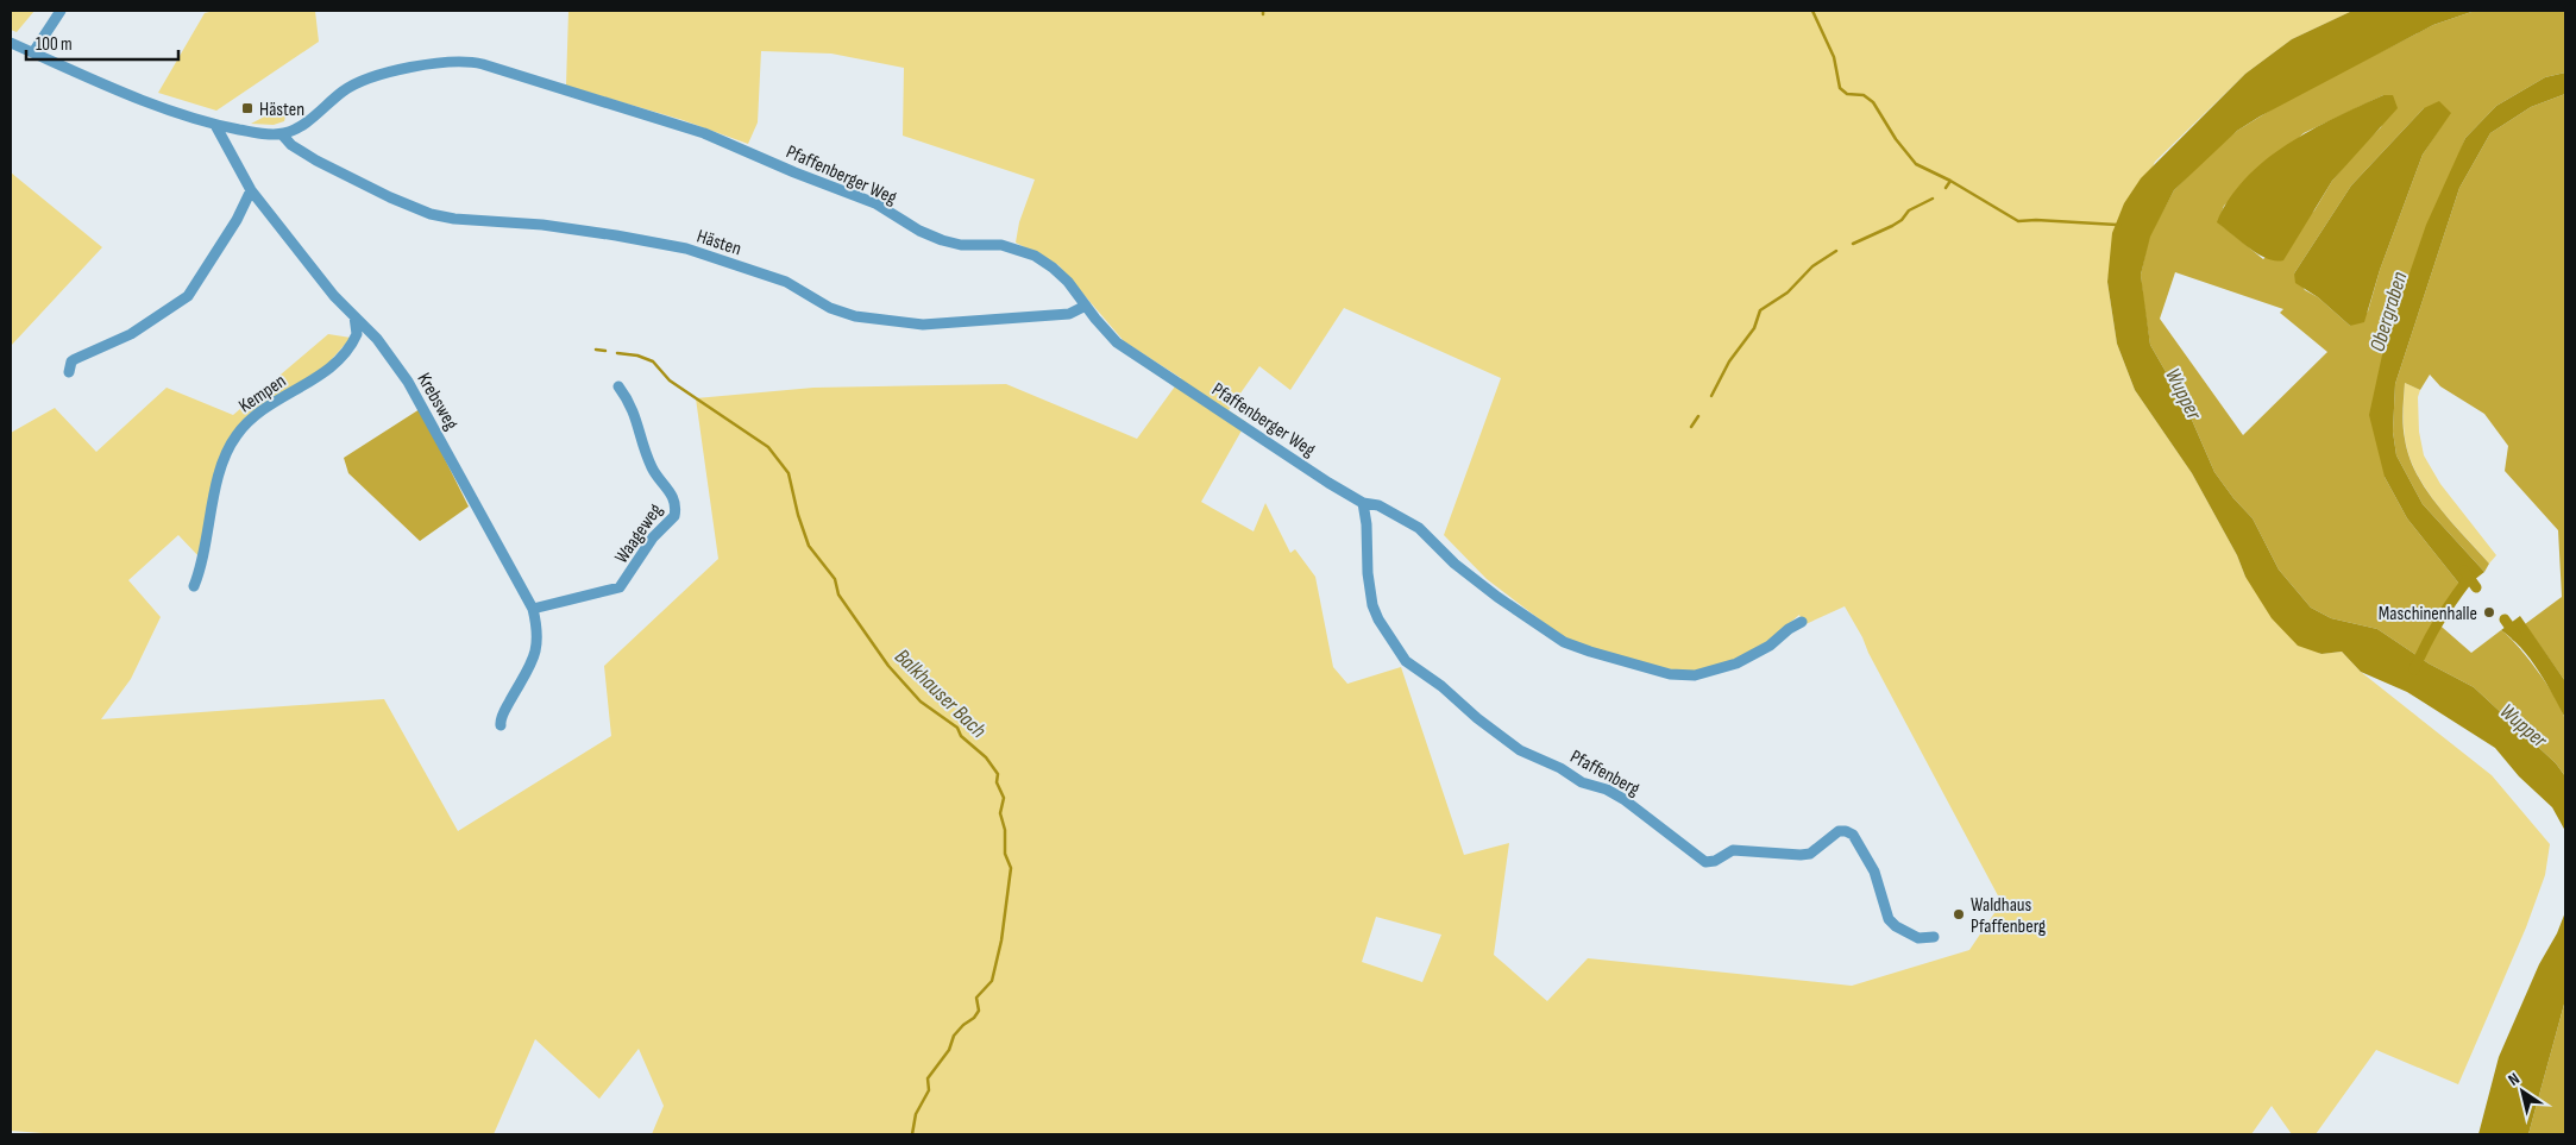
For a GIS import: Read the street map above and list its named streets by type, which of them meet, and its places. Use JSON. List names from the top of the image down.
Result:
{
  "streets": {
    "street": [
      "Pfaffenberger Weg",
      "Hästen",
      "Kempen",
      "Krebsweg",
      "Waageweg",
      "Pfaffenberg"
    ]
  },
  "crossings": [
    ["Pfaffenberger Weg", "Hästen"],
    ["Pfaffenberger Weg", "Pfaffenberg"],
    ["Kempen", "Krebsweg"],
    ["Krebsweg", "Waageweg"]
  ],
  "water": ["Obergraben", "Wupper", "Balkhauser Bach"],
  "places": {
    "transit": ["Hästen"],
    "other": ["Maschinenhalle", "Waldhaus Pfaffenberg"]
  },
  "scale_bar": "100 m",
  "north": "top left"
}
